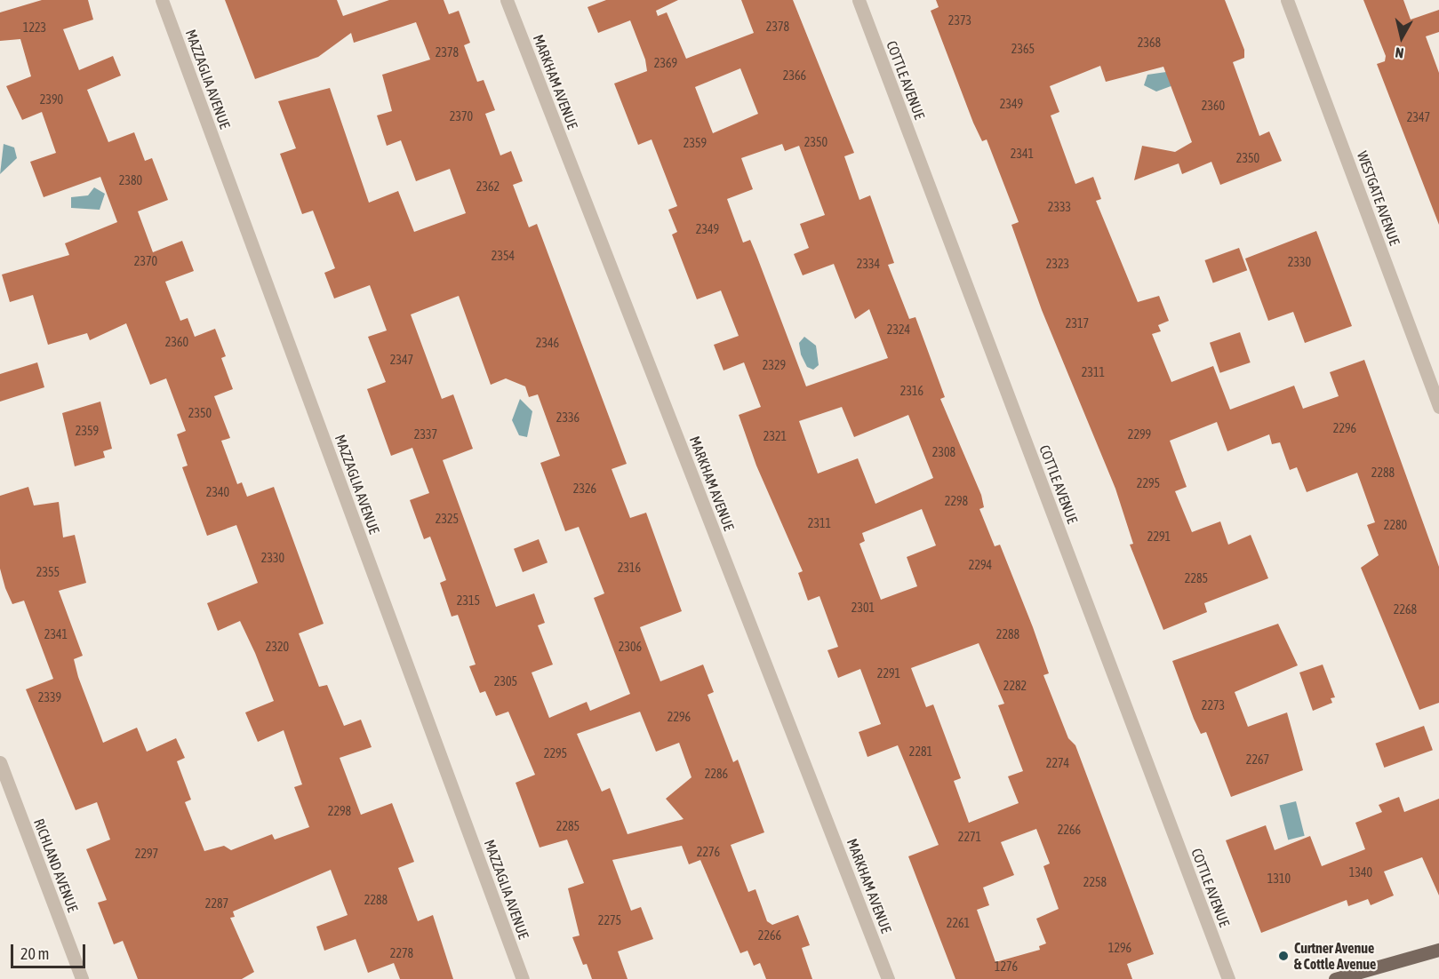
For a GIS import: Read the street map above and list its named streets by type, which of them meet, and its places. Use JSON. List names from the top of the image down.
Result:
{
  "streets": {
    "street": [
      "MAZZAGLIA AVENUE",
      "COTTLE AVENUE",
      "MARKHAM AVENUE",
      "WESTGATE AVENUE",
      "RICHLAND AVENUE"
    ]
  },
  "places": ["Curtner Avenue & Cottle Avenue"],
  "house_numbers": [
    "2373",
    "2378",
    "1223",
    "2368",
    "2365",
    "2378",
    "2369",
    "2366",
    "2390",
    "2349",
    "2360",
    "2370",
    "2347",
    "2350",
    "2359",
    "2341",
    "2350",
    "2380",
    "2362",
    "2333",
    "2349",
    "2354",
    "2370",
    "2330",
    "2334",
    "2323",
    "2317",
    "2324",
    "2360",
    "2346",
    "2347",
    "2329",
    "2311",
    "2316",
    "2350",
    "2336",
    "2296",
    "2359",
    "2337",
    "2299",
    "2321",
    "2308",
    "2288",
    "2295",
    "2326",
    "2340",
    "2298",
    "2325",
    "2311",
    "2280",
    "2291",
    "2330",
    "2294",
    "2316",
    "2355",
    "2285",
    "2315",
    "2301",
    "2268",
    "2341",
    "2288",
    "2320",
    "2306",
    "2291",
    "2305",
    "2282",
    "2339",
    "2273",
    "2296",
    "2281",
    "2295",
    "2267",
    "2274",
    "2286",
    "2298",
    "2285",
    "2266",
    "2271",
    "2276",
    "2297",
    "1340",
    "1310",
    "2258",
    "2288",
    "2287",
    "2275",
    "2261",
    "2266",
    "1296",
    "2278",
    "1276"
  ],
  "scale_bar": "20 m",
  "north": "bottom"
}
